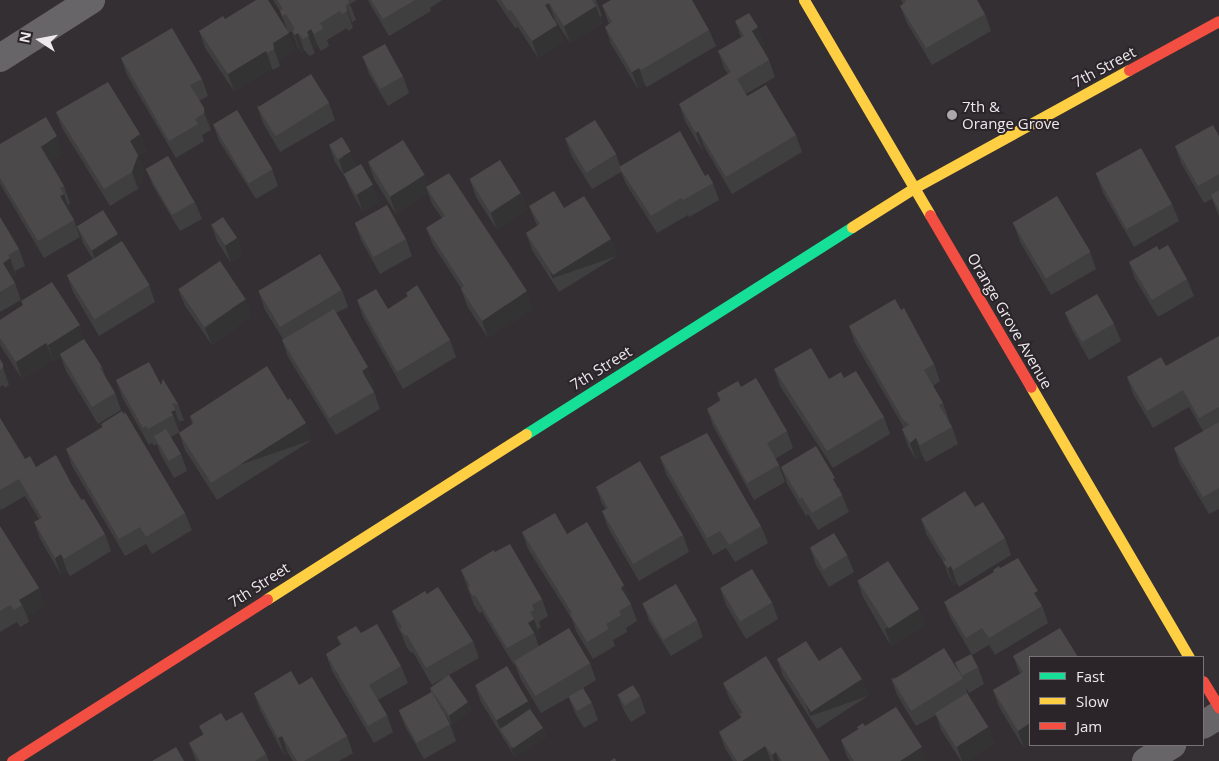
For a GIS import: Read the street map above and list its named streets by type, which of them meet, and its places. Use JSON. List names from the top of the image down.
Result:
{
  "streets": {
    "street": ["7th Street", "Orange Grove Avenue"]
  },
  "crossings": [
    ["7th Street", "Orange Grove Avenue"]
  ],
  "places": ["7th & Orange Grove"],
  "legend": ["Fast", "Slow", "Jam"],
  "north": "left"
}
